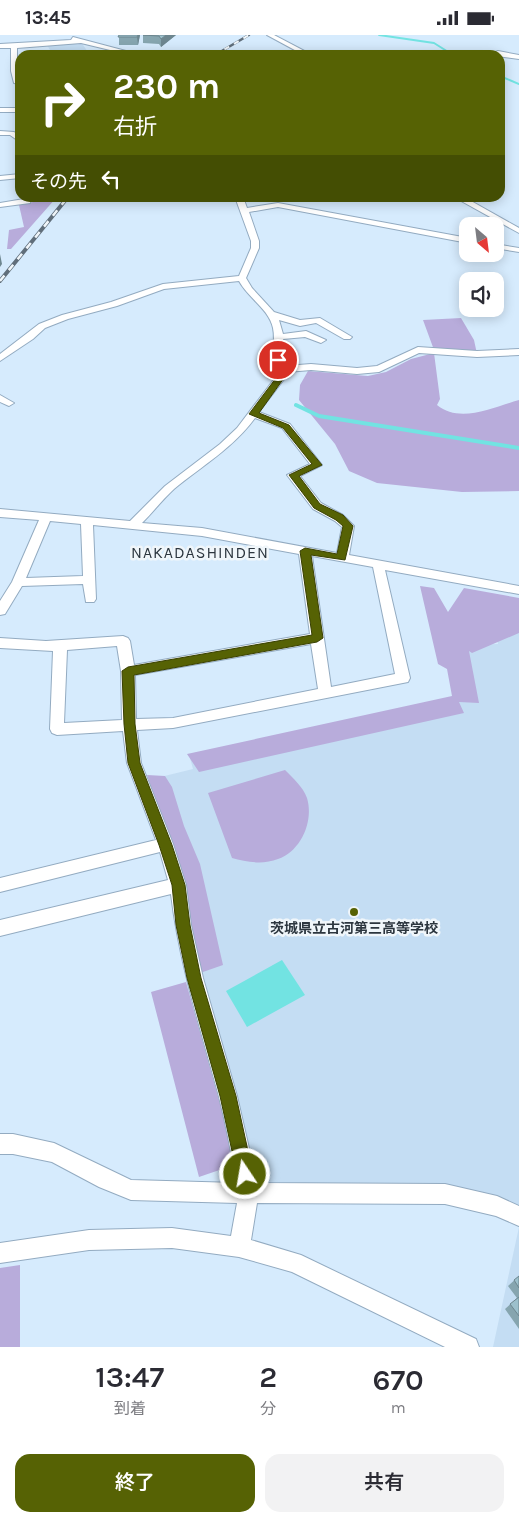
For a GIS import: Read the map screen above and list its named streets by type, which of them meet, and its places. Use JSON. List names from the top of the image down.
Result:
{
  "districts": ["NAKADASHINDEN"],
  "places": ["茨城県立古河第三高等学校"],
  "north": "bottom right",
  "page": {
    "status": "13:45",
    "turn": ["230 m", "右折"],
    "then": "その先",
    "eta": [
      "13:47",
      "到着",
      "2",
      "分",
      "670",
      "m"
    ],
    "buttons": ["終了", "共有"]
  }
}
